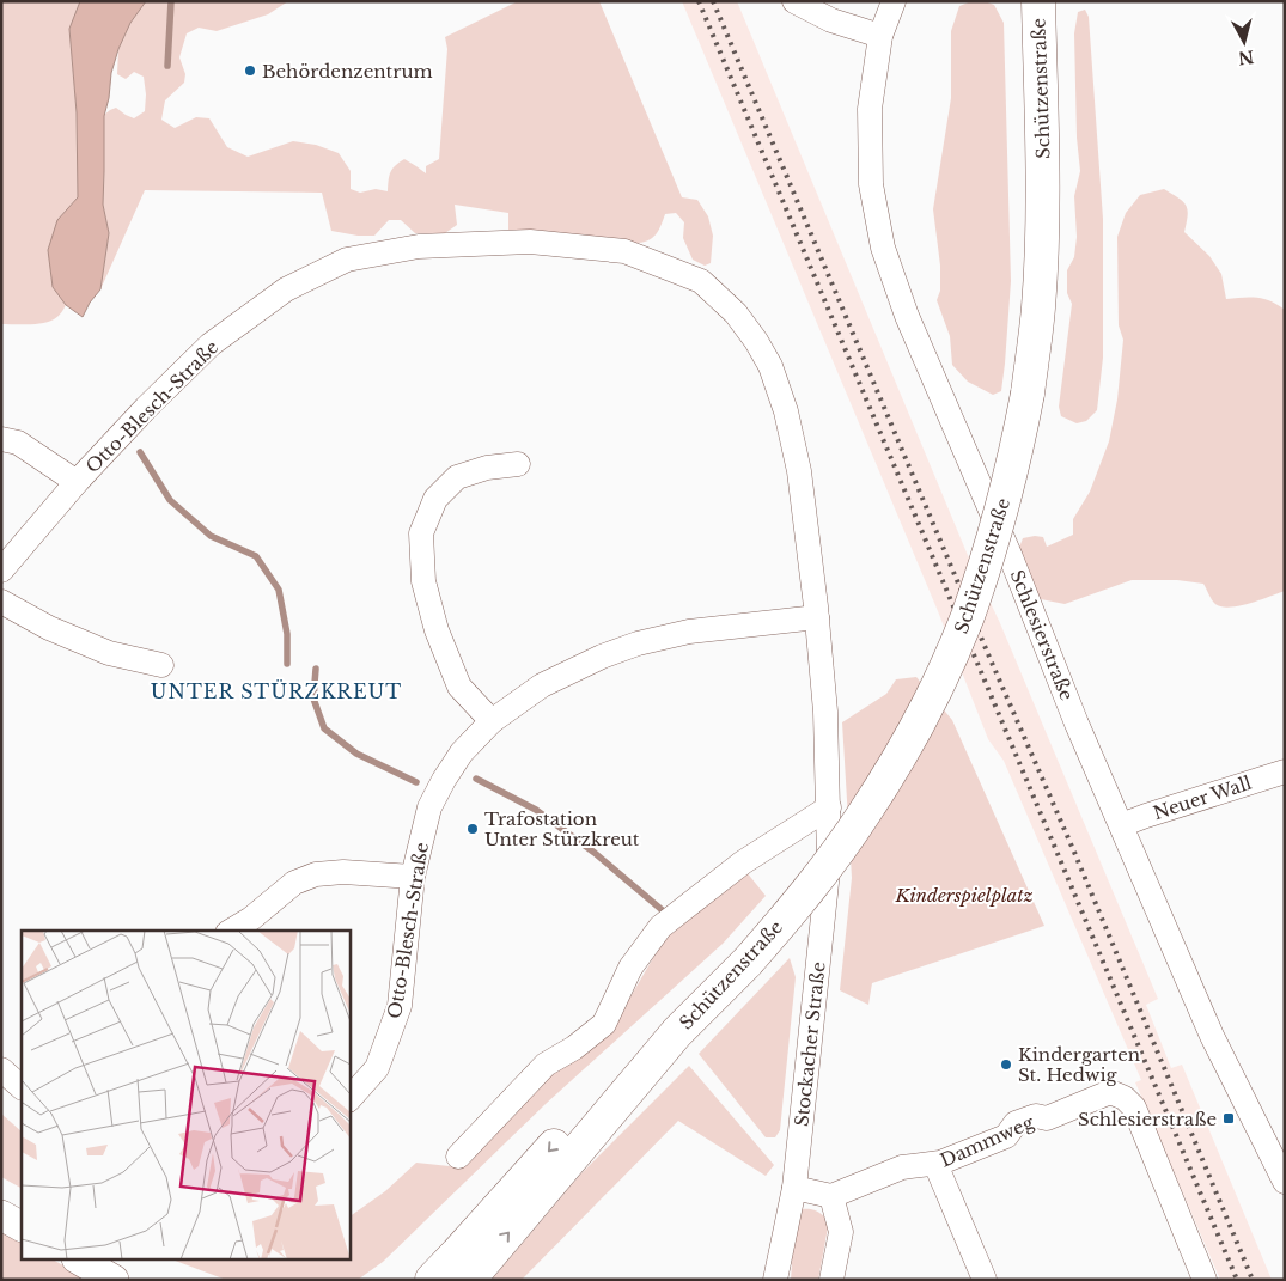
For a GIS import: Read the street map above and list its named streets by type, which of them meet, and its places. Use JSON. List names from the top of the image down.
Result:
{
  "streets": {
    "main road": ["Schützenstraße"],
    "street": [
      "Otto-Blesch-Straße",
      "Schlesierstraße",
      "Neuer Wall",
      "Stockacher Straße",
      "Dammweg"
    ]
  },
  "crossings": [
    ["Otto-Blesch-Straße", "Stockacher Straße"],
    ["Schlesierstraße", "Neuer Wall"]
  ],
  "districts": ["UNTER STÜRZKREUT"],
  "parks": ["Kinderspielplatz"],
  "places": {
    "other": ["Behördenzentrum", "Trafostation Unter Stürzkreut", "Kindergarten St. Hedwig"],
    "transit": ["Schlesierstraße"]
  },
  "north": "bottom"
}
